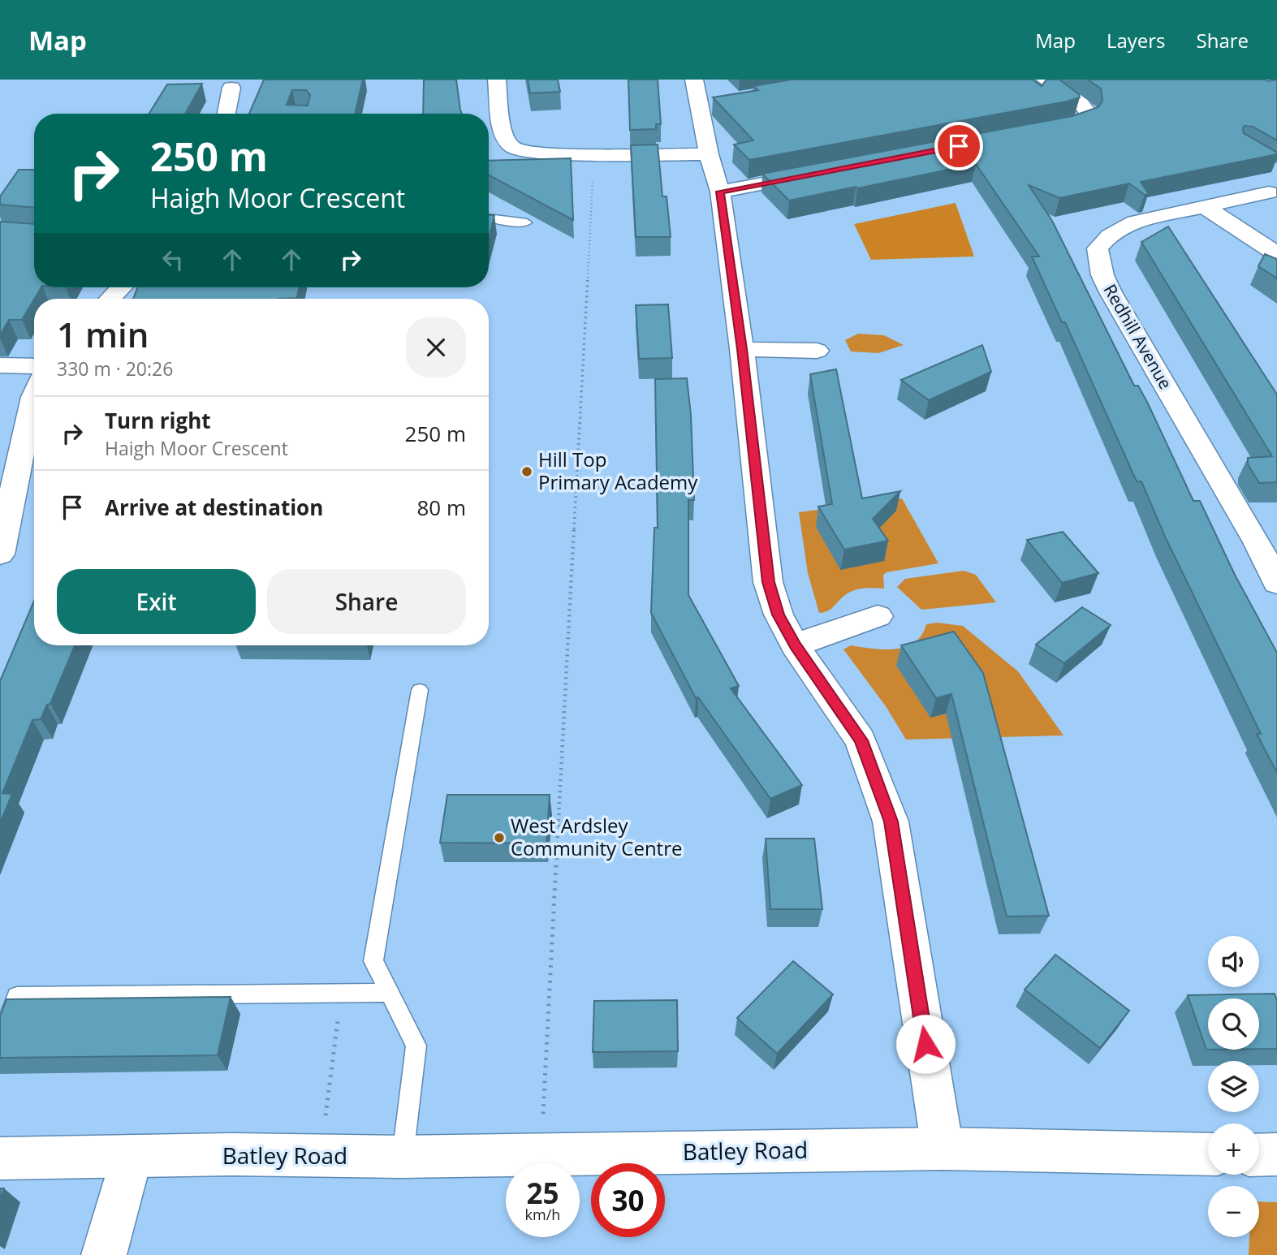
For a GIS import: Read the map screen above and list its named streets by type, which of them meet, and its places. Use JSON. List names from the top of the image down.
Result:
{
  "streets": {
    "street": ["Redhill Avenue", "Batley Road"]
  },
  "places": ["Hill Top Primary Academy", "West Ardsley Community Centre"],
  "page": {
    "header": "Map",
    "nav": ["Map", "Layers", "Share"],
    "turn": ["250 m", "Haigh Moor Crescent"],
    "heading": ["1 min", "330 m · 20:26"],
    "list": [
      {
        "name": "Turn right",
        "note": "Haigh Moor Crescent",
        "value": "250 m"
      },
      {
        "name": "Arrive at destination",
        "value": "80 m"
      }
    ],
    "buttons": ["Exit", "Share"],
    "map_buttons": ["+", "−"],
    "speed": "25 km/h",
    "limit": "30"
  }
}
